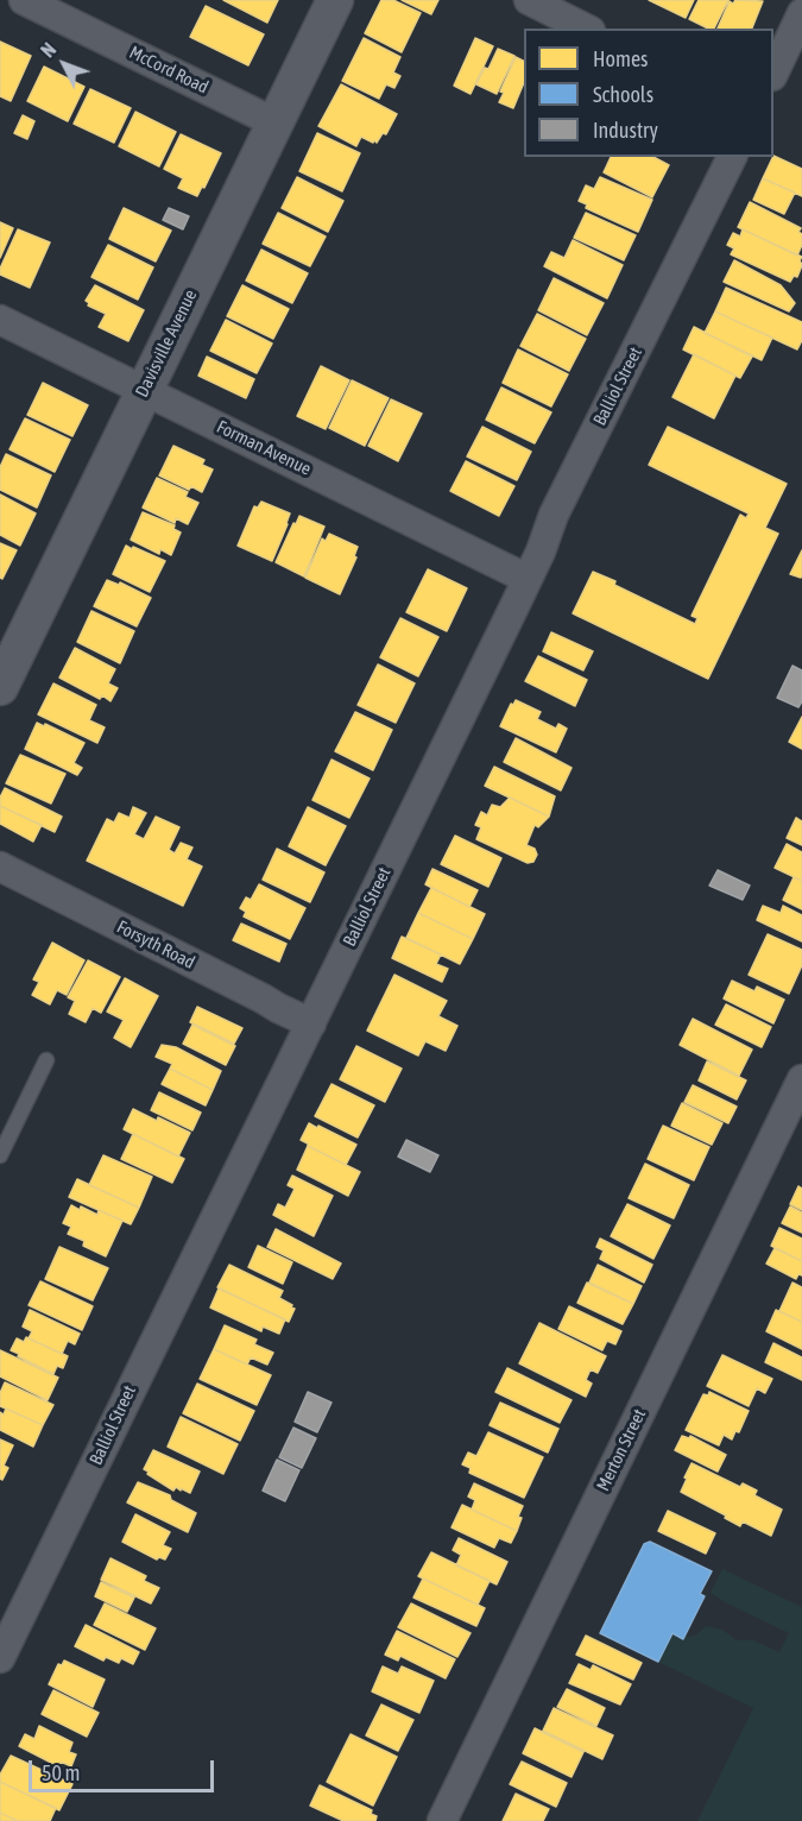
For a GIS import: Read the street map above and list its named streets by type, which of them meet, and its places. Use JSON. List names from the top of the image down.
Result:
{
  "streets": {
    "street": [
      "McCord Road",
      "Davisville Avenue",
      "Balliol Street",
      "Forman Avenue",
      "Forsyth Road",
      "Merton Street"
    ]
  },
  "crossings": [
    ["McCord Road", "Davisville Avenue"],
    ["Davisville Avenue", "Forman Avenue"],
    ["Balliol Street", "Forman Avenue"],
    ["Balliol Street", "Forsyth Road"]
  ],
  "legend": ["Homes", "Schools", "Industry"],
  "scale_bar": "50 m",
  "north": "top left"
}
